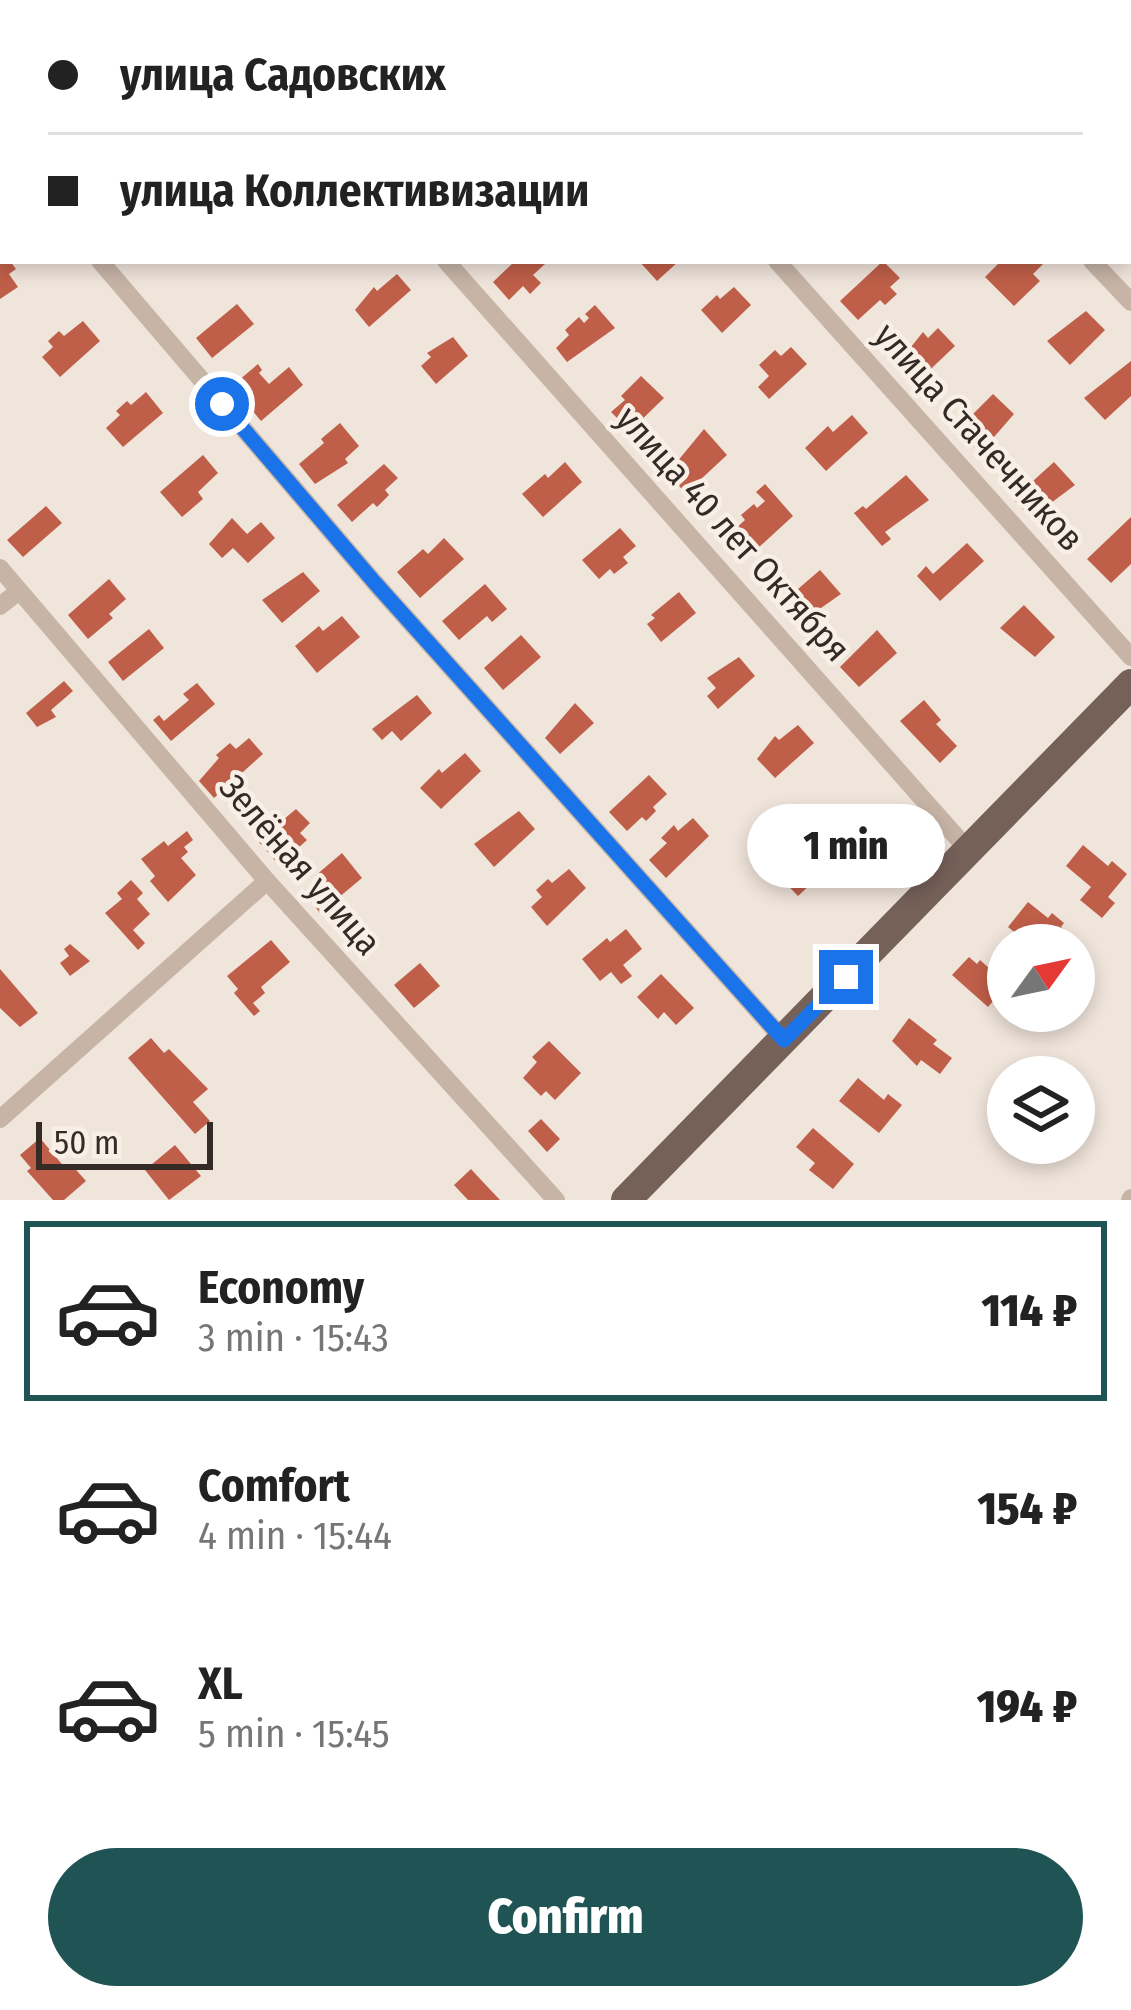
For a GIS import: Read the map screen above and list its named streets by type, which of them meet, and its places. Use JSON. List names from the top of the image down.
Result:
{
  "streets": {
    "street": ["улица Стачечников", "улица 40 лет Октября", "Зелёная улица"]
  },
  "scale_bar": "50 m",
  "north": "top right",
  "page": {
    "banner": ["улица Садовских", "улица Коллективизации"],
    "bubble": "1 min",
    "scale": "50 m",
    "list": [
      {
        "name": "Economy",
        "note": "3 min · 15:43",
        "value": "114 ₽"
      },
      {
        "name": "Comfort",
        "note": "4 min · 15:44",
        "value": "154 ₽"
      },
      {
        "name": "XL",
        "note": "5 min · 15:45",
        "value": "194 ₽"
      }
    ],
    "buttons": "Confirm"
  }
}
